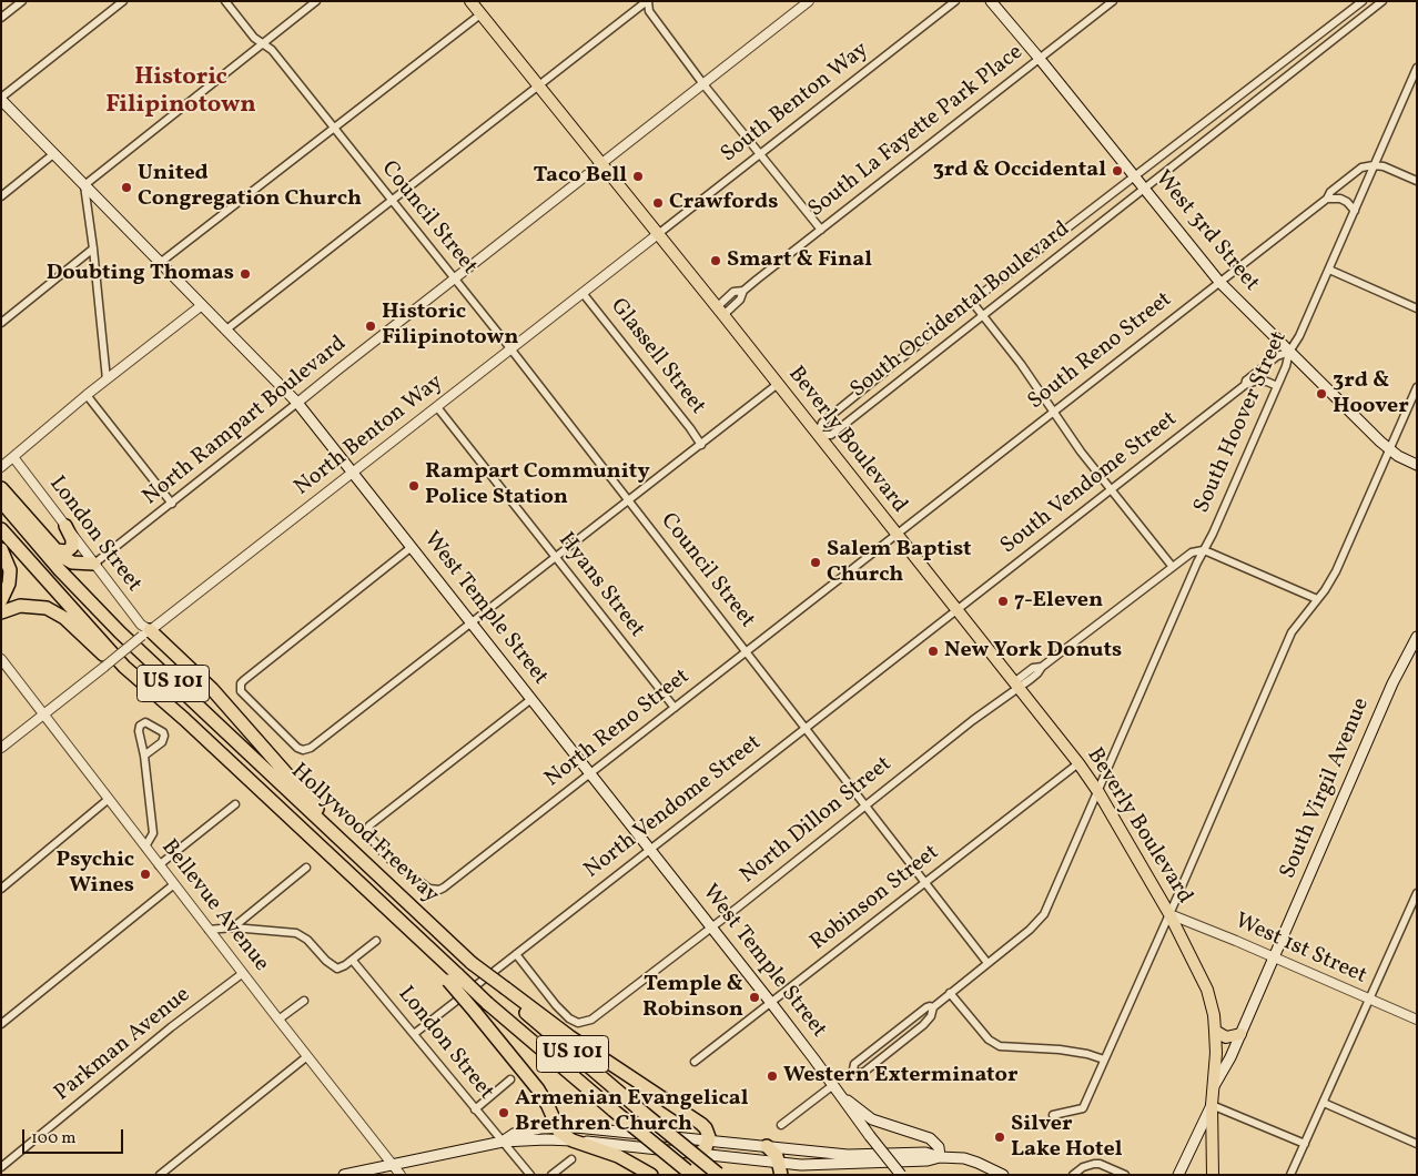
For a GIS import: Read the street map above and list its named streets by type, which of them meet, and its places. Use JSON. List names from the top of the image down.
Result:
{
  "streets": {
    "highway": ["US 101", "Hollywood Freeway"],
    "main road": [
      "West 3rd Street",
      "Beverly Boulevard",
      "West Temple Street",
      "South Virgil Avenue"
    ],
    "street": [
      "South Benton Way",
      "South La Fayette Park Place",
      "Council Street",
      "South Occidental Boulevard",
      "South Reno Street",
      "Glassell Street",
      "North Rampart Boulevard",
      "South Hoover Street",
      "North Benton Way",
      "South Vendome Street",
      "London Street",
      "Hyans Street",
      "North Reno Street",
      "North Vendome Street",
      "North Dillon Street",
      "Robinson Street",
      "Bellevue Avenue",
      "West 1st Street",
      "Parkman Avenue"
    ]
  },
  "crossings": [
    ["South Benton Way", "North Benton Way"],
    ["South Benton Way", "Beverly Boulevard"],
    ["South La Fayette Park Place", "West 3rd Street"],
    ["South La Fayette Park Place", "Beverly Boulevard"],
    ["Council Street", "North Rampart Boulevard"],
    ["Council Street", "South Hoover Street"],
    ["Council Street", "North Benton Way"],
    ["Council Street", "North Reno Street"],
    ["Council Street", "North Vendome Street"],
    ["Council Street", "North Dillon Street"],
    ["Council Street", "Robinson Street"],
    ["West 3rd Street", "South Occidental Boulevard"],
    ["West 3rd Street", "South Reno Street"],
    ["West 3rd Street", "South Hoover Street"],
    ["West 3rd Street", "South Vendome Street"],
    ["South Occidental Boulevard", "Beverly Boulevard"],
    ["South Reno Street", "South Hoover Street"],
    ["South Reno Street", "Beverly Boulevard"],
    ["South Reno Street", "North Reno Street"],
    ["Glassell Street", "North Benton Way"],
    ["North Rampart Boulevard", "Beverly Boulevard"],
    ["North Rampart Boulevard", "London Street"],
    ["North Rampart Boulevard", "West Temple Street"],
    ["South Hoover Street", "Beverly Boulevard"],
    ["South Hoover Street", "South Vendome Street"],
    ["South Hoover Street", "North Dillon Street"],
    ["North Benton Way", "Beverly Boulevard"],
    ["North Benton Way", "London Street"],
    ["North Benton Way", "Hyans Street"],
    ["North Benton Way", "West Temple Street"],
    ["North Benton Way", "Bellevue Avenue"],
    ["Beverly Boulevard", "South Vendome Street"],
    ["Beverly Boulevard", "North Reno Street"],
    ["Beverly Boulevard", "South Virgil Avenue"],
    ["Beverly Boulevard", "North Vendome Street"],
    ["Beverly Boulevard", "North Dillon Street"],
    ["Beverly Boulevard", "Robinson Street"],
    ["Beverly Boulevard", "West 1st Street"],
    ["South Vendome Street", "North Vendome Street"],
    ["London Street", "North Vendome Street"],
    ["Hyans Street", "North Reno Street"],
    ["West Temple Street", "North Reno Street"],
    ["West Temple Street", "North Vendome Street"],
    ["West Temple Street", "North Dillon Street"],
    ["West Temple Street", "Robinson Street"],
    ["South Virgil Avenue", "West 1st Street"],
    ["North Vendome Street", "North Dillon Street"],
    ["Bellevue Avenue", "Parkman Avenue"]
  ],
  "districts": ["Historic Filipinotown"],
  "places": [
    "3rd & Occidental",
    "Taco Bell",
    "United Congregation Church",
    "Crawfords",
    "Smart & Final",
    "Doubting Thomas",
    "Historic Filipinotown",
    "3rd & Hoover",
    "Rampart Community Police Station",
    "Salem Baptist Church",
    "7-Eleven",
    "New York Donuts",
    "Psychic Wines",
    "Temple & Robinson",
    "Western Exterminator",
    "Armenian Evangelical Brethren Church",
    "Silver Lake Hotel"
  ],
  "scale_bar": "100 m"
}
